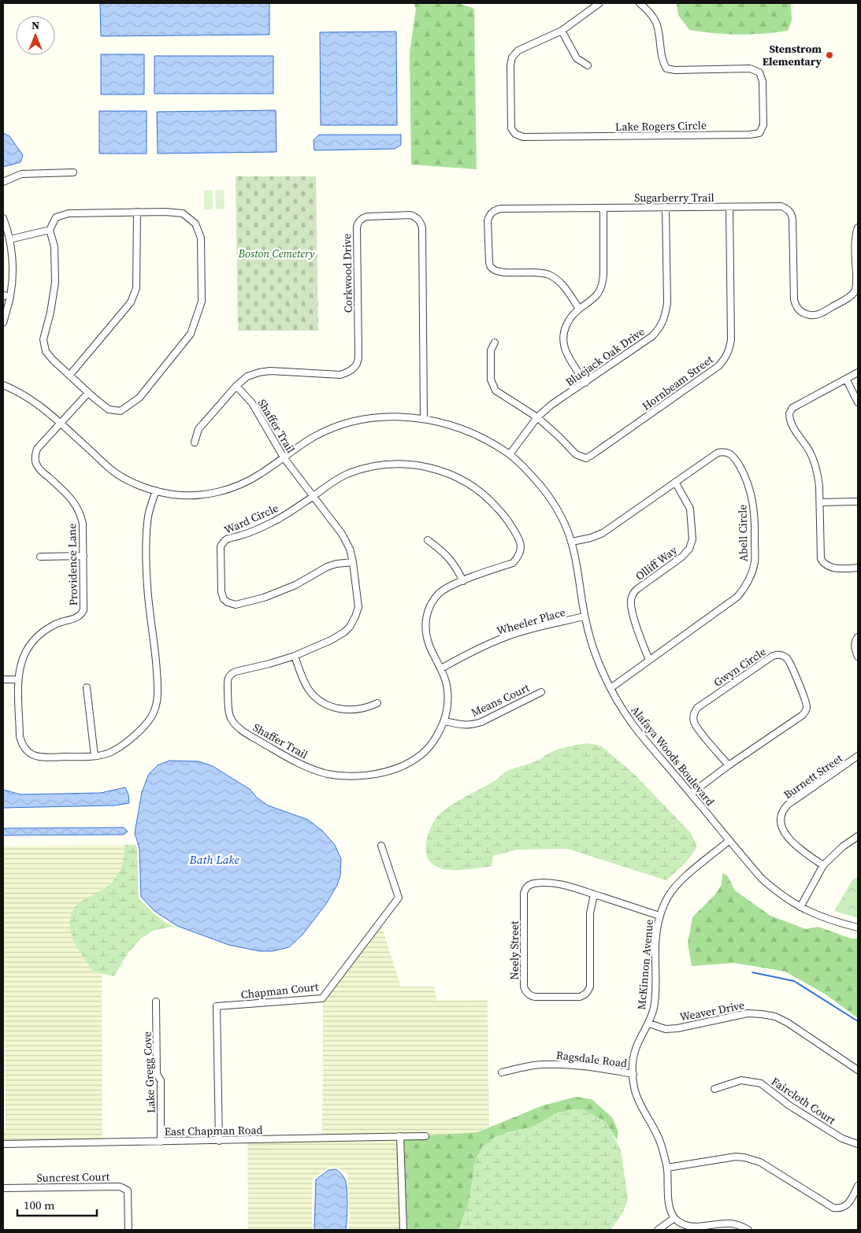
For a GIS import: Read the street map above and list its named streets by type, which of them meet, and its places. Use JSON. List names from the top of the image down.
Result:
{
  "streets": {
    "street": [
      "Lake Rogers Circle",
      "Sugarberry Trail",
      "Corkwood Drive",
      "Bluejack Oak Drive",
      "Hornbeam Street",
      "Shaffer Trail",
      "Ward Circle",
      "Abell Circle",
      "Olliff Way",
      "Providence Lane",
      "Wheeler Place",
      "Gwyn Circle",
      "Means Court",
      "Alafaya Woods Boulevard",
      "Burnett Street",
      "Neely Street",
      "McKinnon Avenue",
      "Chapman Court",
      "Weaver Drive",
      "Ragsdale Road",
      "Lake Gregg Cove",
      "Faircloth Court",
      "East Chapman Road",
      "Suncrest Court"
    ]
  },
  "crossings": [
    ["Sugarberry Trail", "Bluejack Oak Drive"],
    ["Sugarberry Trail", "Hornbeam Street"],
    ["Corkwood Drive", "Shaffer Trail"],
    ["Corkwood Drive", "Alafaya Woods Boulevard"],
    ["Bluejack Oak Drive", "Hornbeam Street"],
    ["Bluejack Oak Drive", "Alafaya Woods Boulevard"],
    ["Shaffer Trail", "Ward Circle"],
    ["Shaffer Trail", "Wheeler Place"],
    ["Shaffer Trail", "Means Court"],
    ["Shaffer Trail", "Alafaya Woods Boulevard"],
    ["Abell Circle", "Olliff Way"],
    ["Abell Circle", "Alafaya Woods Boulevard"],
    ["Providence Lane", "Alafaya Woods Boulevard"],
    ["Wheeler Place", "Alafaya Woods Boulevard"],
    ["Gwyn Circle", "Alafaya Woods Boulevard"],
    ["Alafaya Woods Boulevard", "McKinnon Avenue"],
    ["Neely Street", "McKinnon Avenue"],
    ["McKinnon Avenue", "Weaver Drive"],
    ["McKinnon Avenue", "Ragsdale Road"],
    ["Chapman Court", "East Chapman Road"],
    ["Lake Gregg Cove", "East Chapman Road"]
  ],
  "water": ["Bath Lake"],
  "parks": ["Boston Cemetery"],
  "places": ["Stenstrom Elementary"],
  "scale_bar": "100 m",
  "north": "top"
}
